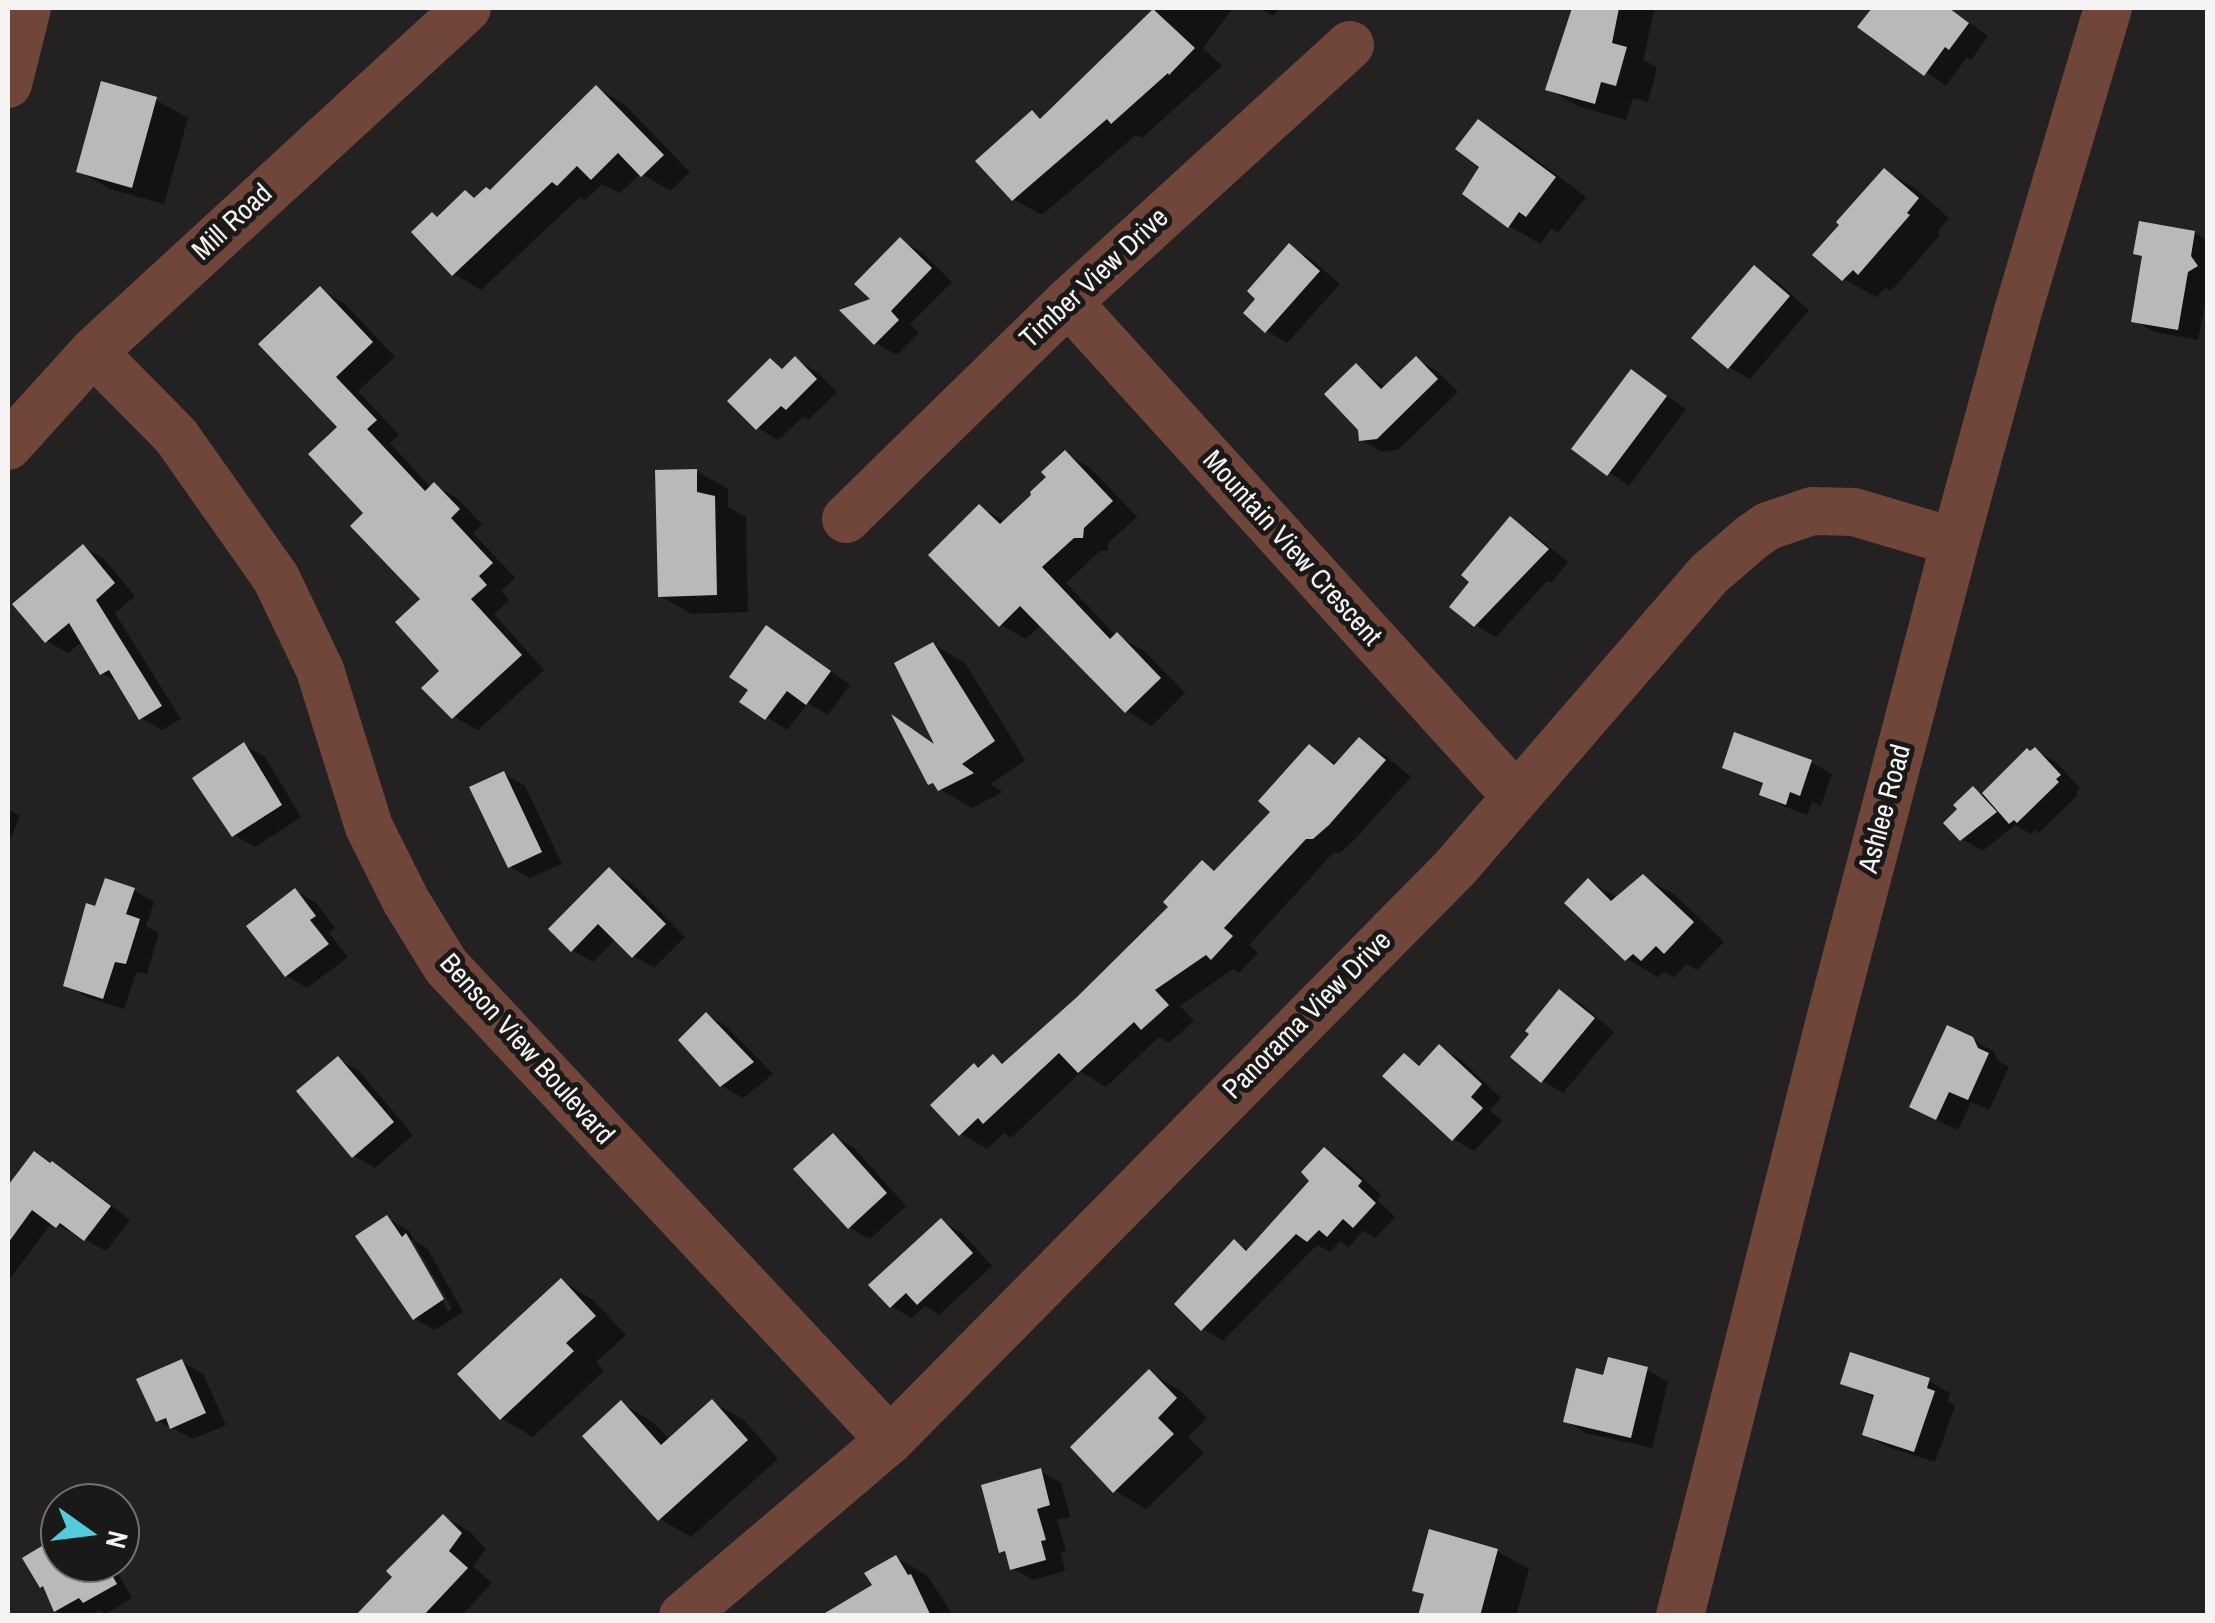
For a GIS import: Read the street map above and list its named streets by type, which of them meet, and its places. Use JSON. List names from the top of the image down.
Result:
{
  "streets": {
    "street": [
      "Mill Road",
      "Timber View Drive",
      "Mountain View Crescent",
      "Ashlee Road",
      "Panorama View Drive",
      "Benson View Boulevard"
    ]
  },
  "crossings": [
    ["Mill Road", "Benson View Boulevard"],
    ["Timber View Drive", "Mountain View Crescent"],
    ["Mountain View Crescent", "Panorama View Drive"],
    ["Ashlee Road", "Panorama View Drive"],
    ["Panorama View Drive", "Benson View Boulevard"]
  ],
  "north": "right"
}
